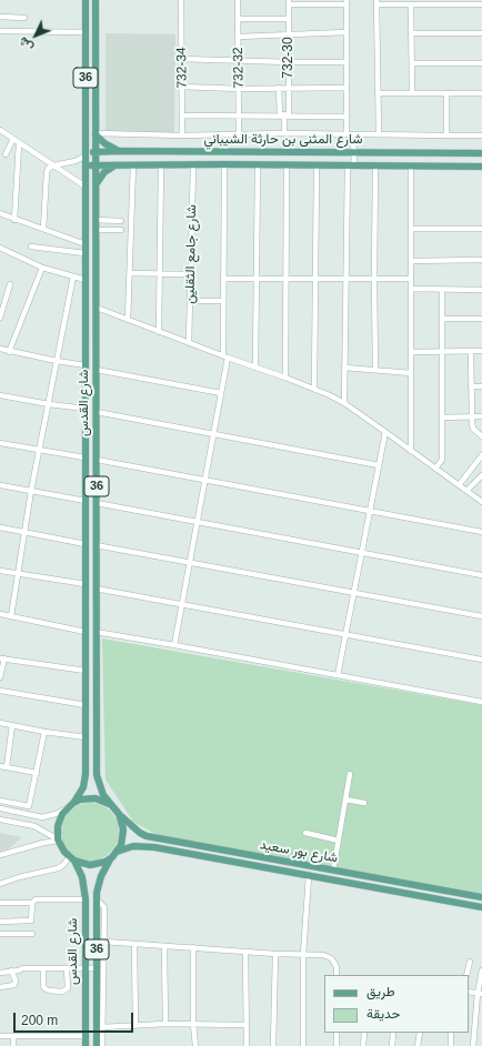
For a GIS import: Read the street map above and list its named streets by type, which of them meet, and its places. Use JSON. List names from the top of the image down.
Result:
{
  "streets": {
    "main road": [
      "36",
      "شارع المثنى بن حارثة الشيباني",
      "شارع القدس",
      "شارع بور سعيد"
    ],
    "street": [
      "732-30",
      "732-34",
      "732-32",
      "شارع جامع الثقلين"
    ]
  },
  "crossings": [
    ["شارع المثنى بن حارثة الشيباني", "شارع جامع الثقلين"],
    ["شارع المثنى بن حارثة الشيباني", "شارع القدس"],
    ["شارع القدس", "شارع بور سعيد"]
  ],
  "legend": ["طريق", "حديقة"],
  "scale_bar": "200 m",
  "north": "bottom left"
}
